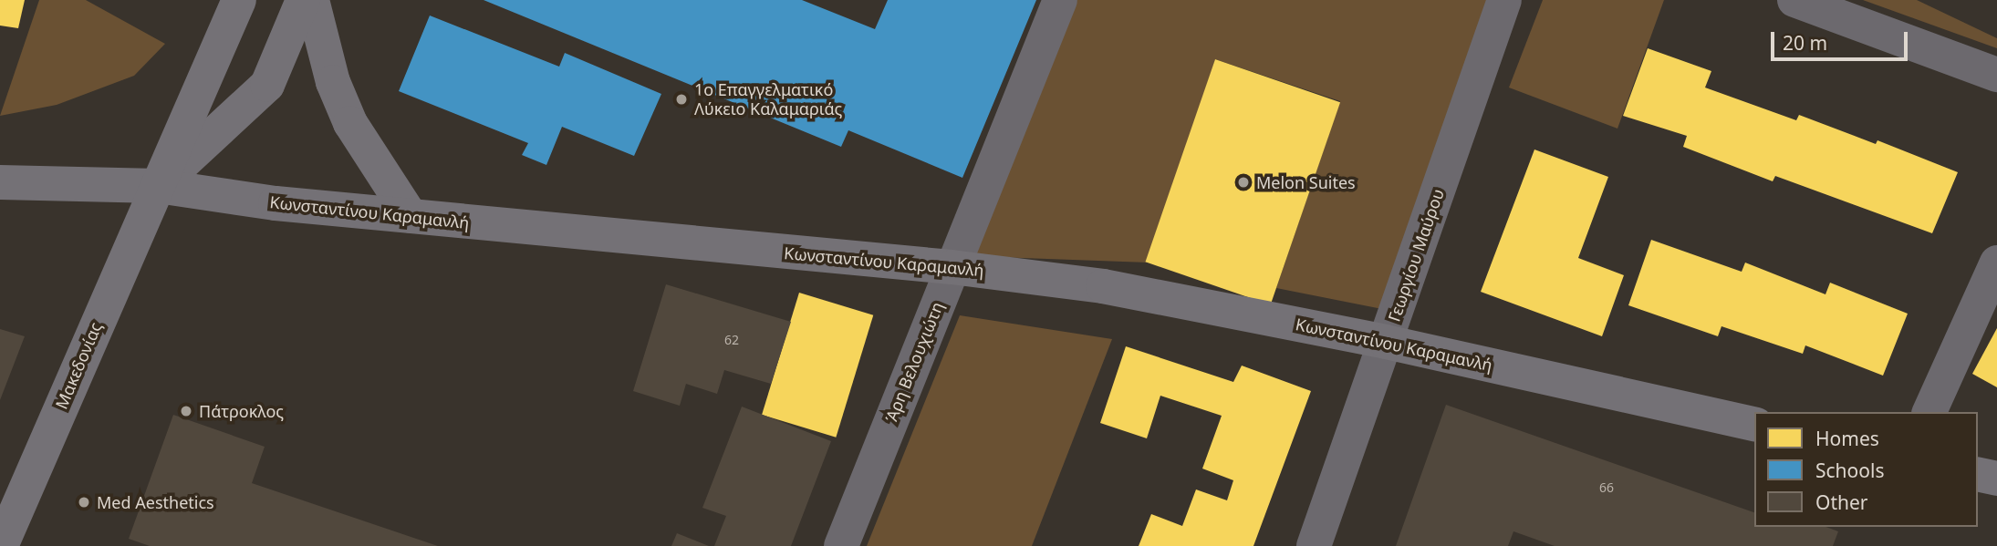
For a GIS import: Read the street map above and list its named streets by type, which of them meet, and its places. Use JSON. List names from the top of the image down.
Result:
{
  "streets": {
    "main road": ["Κωνσταντίνου Καραμανλή", "Μακεδονίας"],
    "street": ["Γεωργίου Μαύρου", "Άρη Βελουχιώτη"]
  },
  "crossings": [
    ["Κωνσταντίνου Καραμανλή", "Γεωργίου Μαύρου"],
    ["Κωνσταντίνου Καραμανλή", "Άρη Βελουχιώτη"],
    ["Κωνσταντίνου Καραμανλή", "Μακεδονίας"]
  ],
  "places": [
    "1ο Επαγγελματικό Λύκειο Καλαμαριάς",
    "Melon Suites",
    "Πάτροκλος",
    "Med Aesthetics"
  ],
  "house_numbers": ["62", "66"],
  "legend": ["Homes", "Schools", "Other"],
  "scale_bar": "20 m"
}
